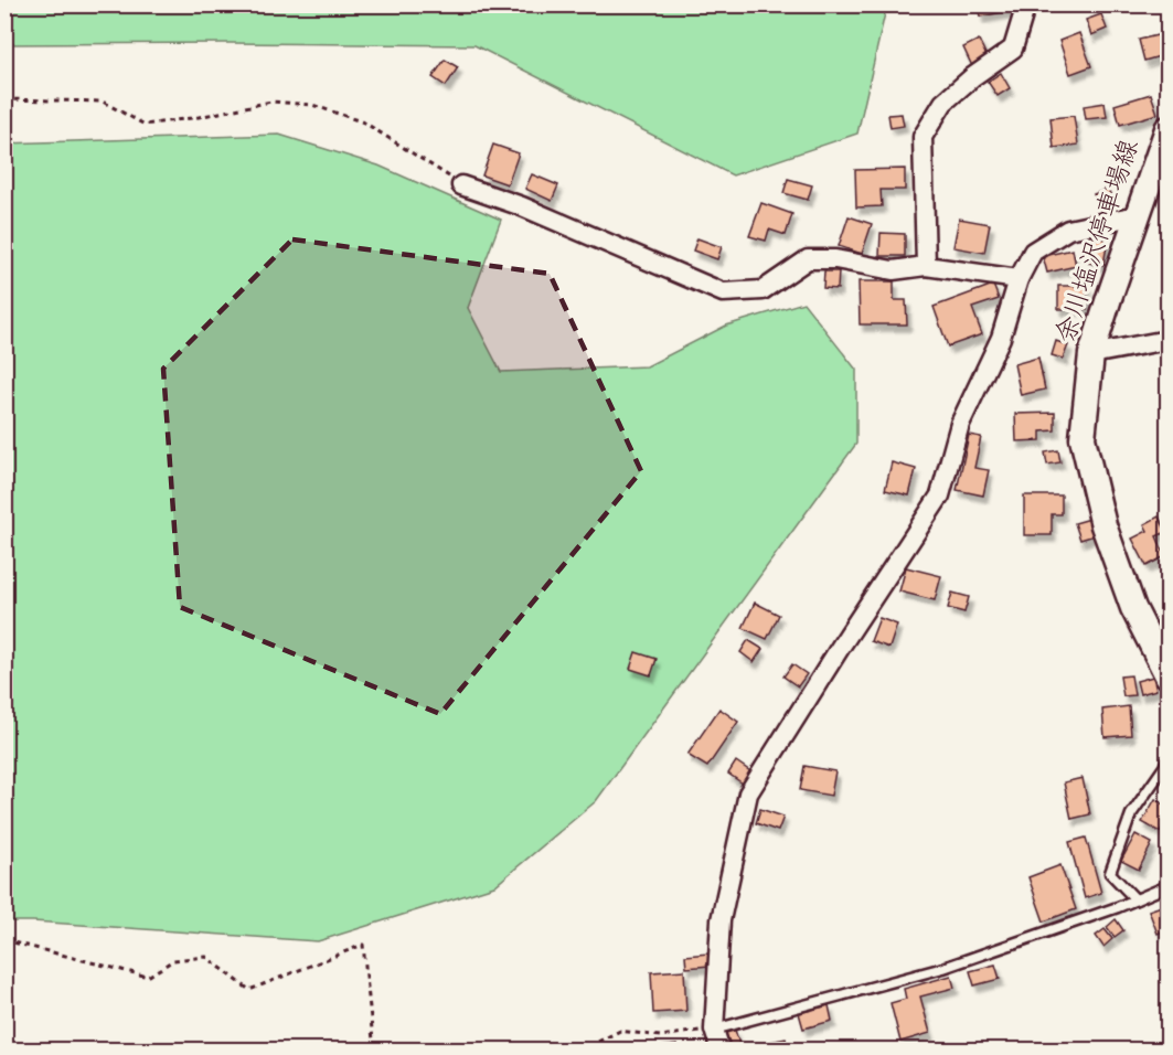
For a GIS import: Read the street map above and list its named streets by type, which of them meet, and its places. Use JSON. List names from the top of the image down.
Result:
{
  "streets": {
    "main road": ["余川塩沢停車場線"]
  }
}
